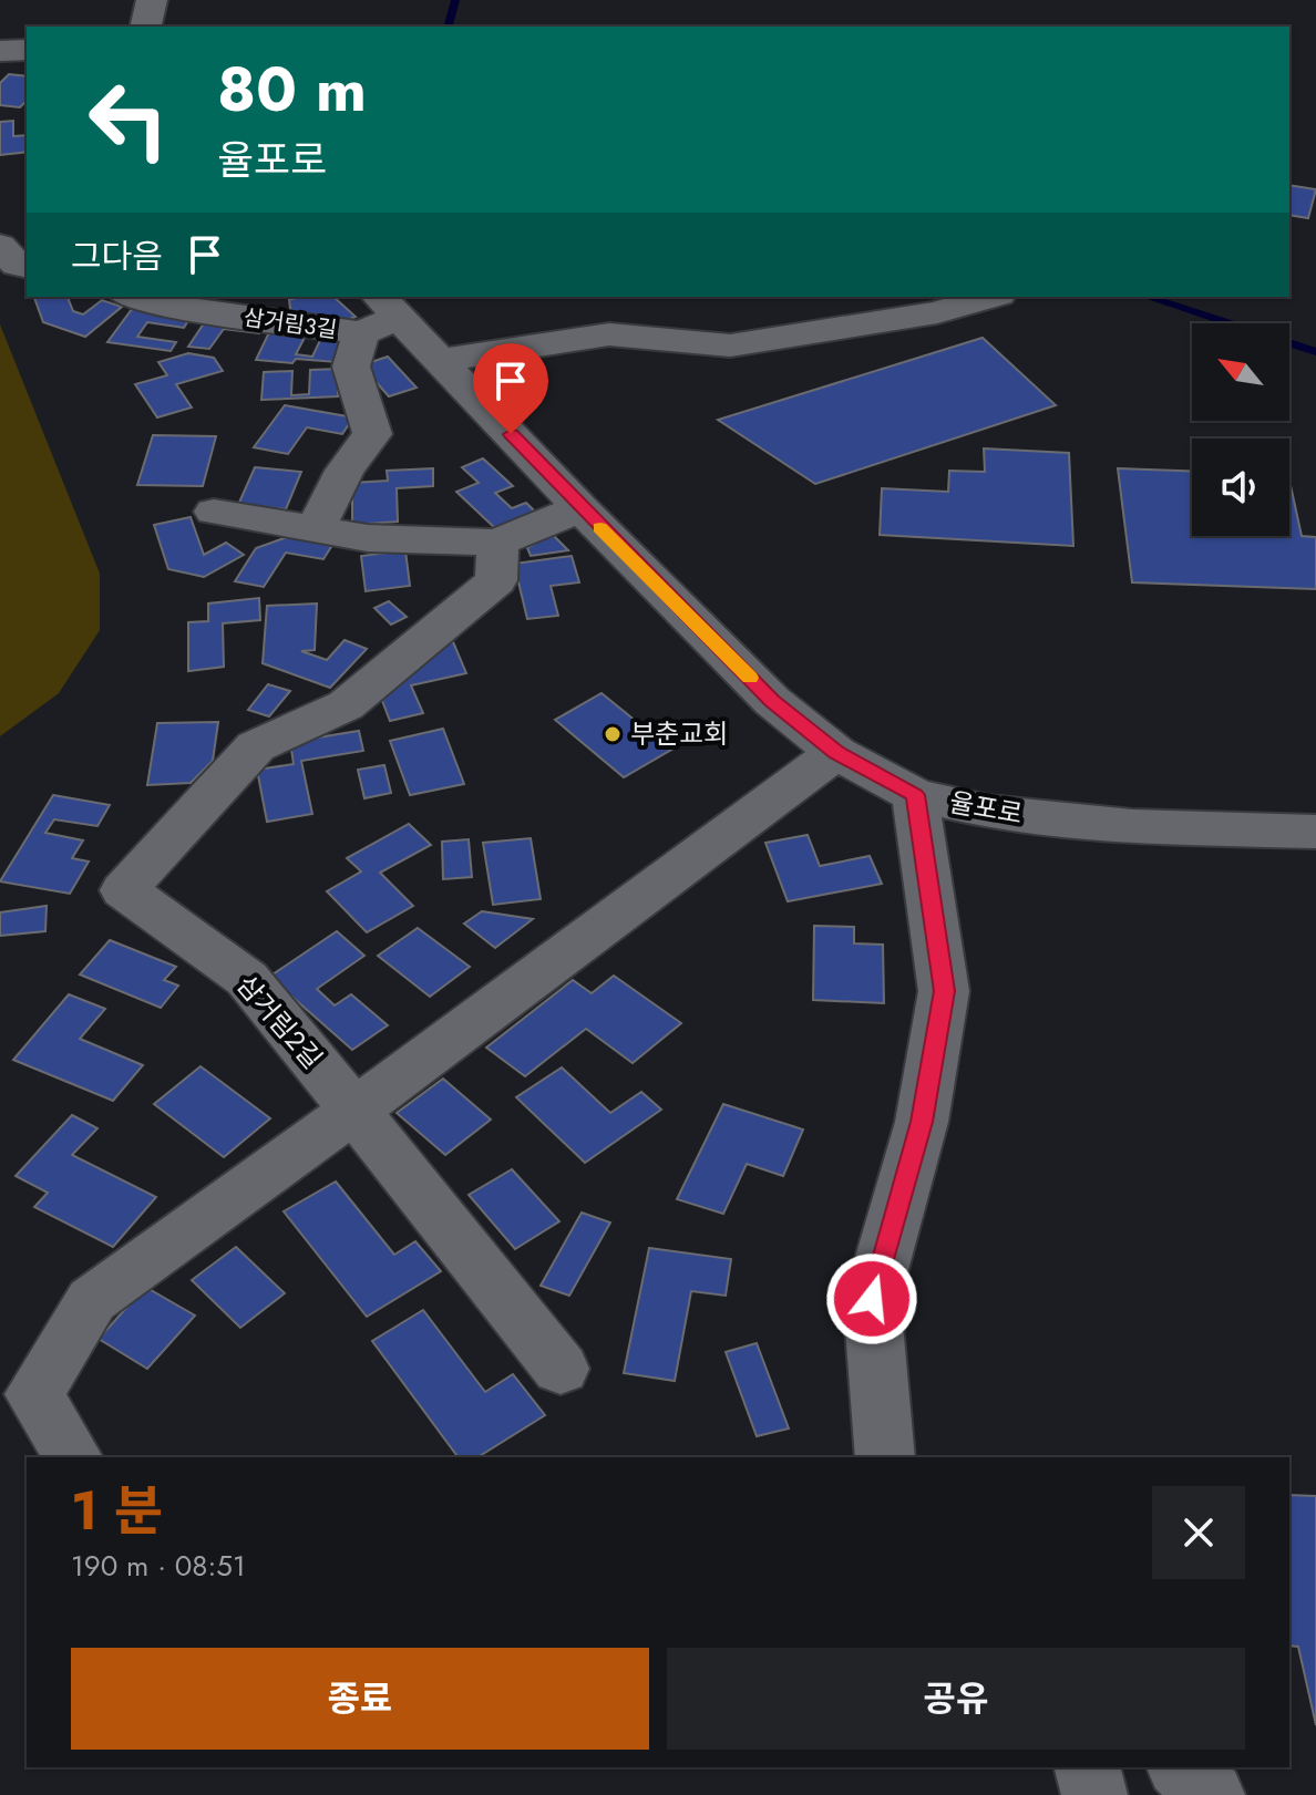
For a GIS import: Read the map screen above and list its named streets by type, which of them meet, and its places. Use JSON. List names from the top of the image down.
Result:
{
  "streets": {
    "street": ["삼거림3길", "율포로", "삼거림2길"]
  },
  "crossings": [
    ["삼거림3길", "율포로"]
  ],
  "places": ["부춘교회"],
  "north": "top left",
  "page": {
    "turn": ["80 m", "율포로"],
    "then": "그다음",
    "heading": ["1 분", "190 m · 08:51"],
    "buttons": ["종료", "공유"]
  }
}
